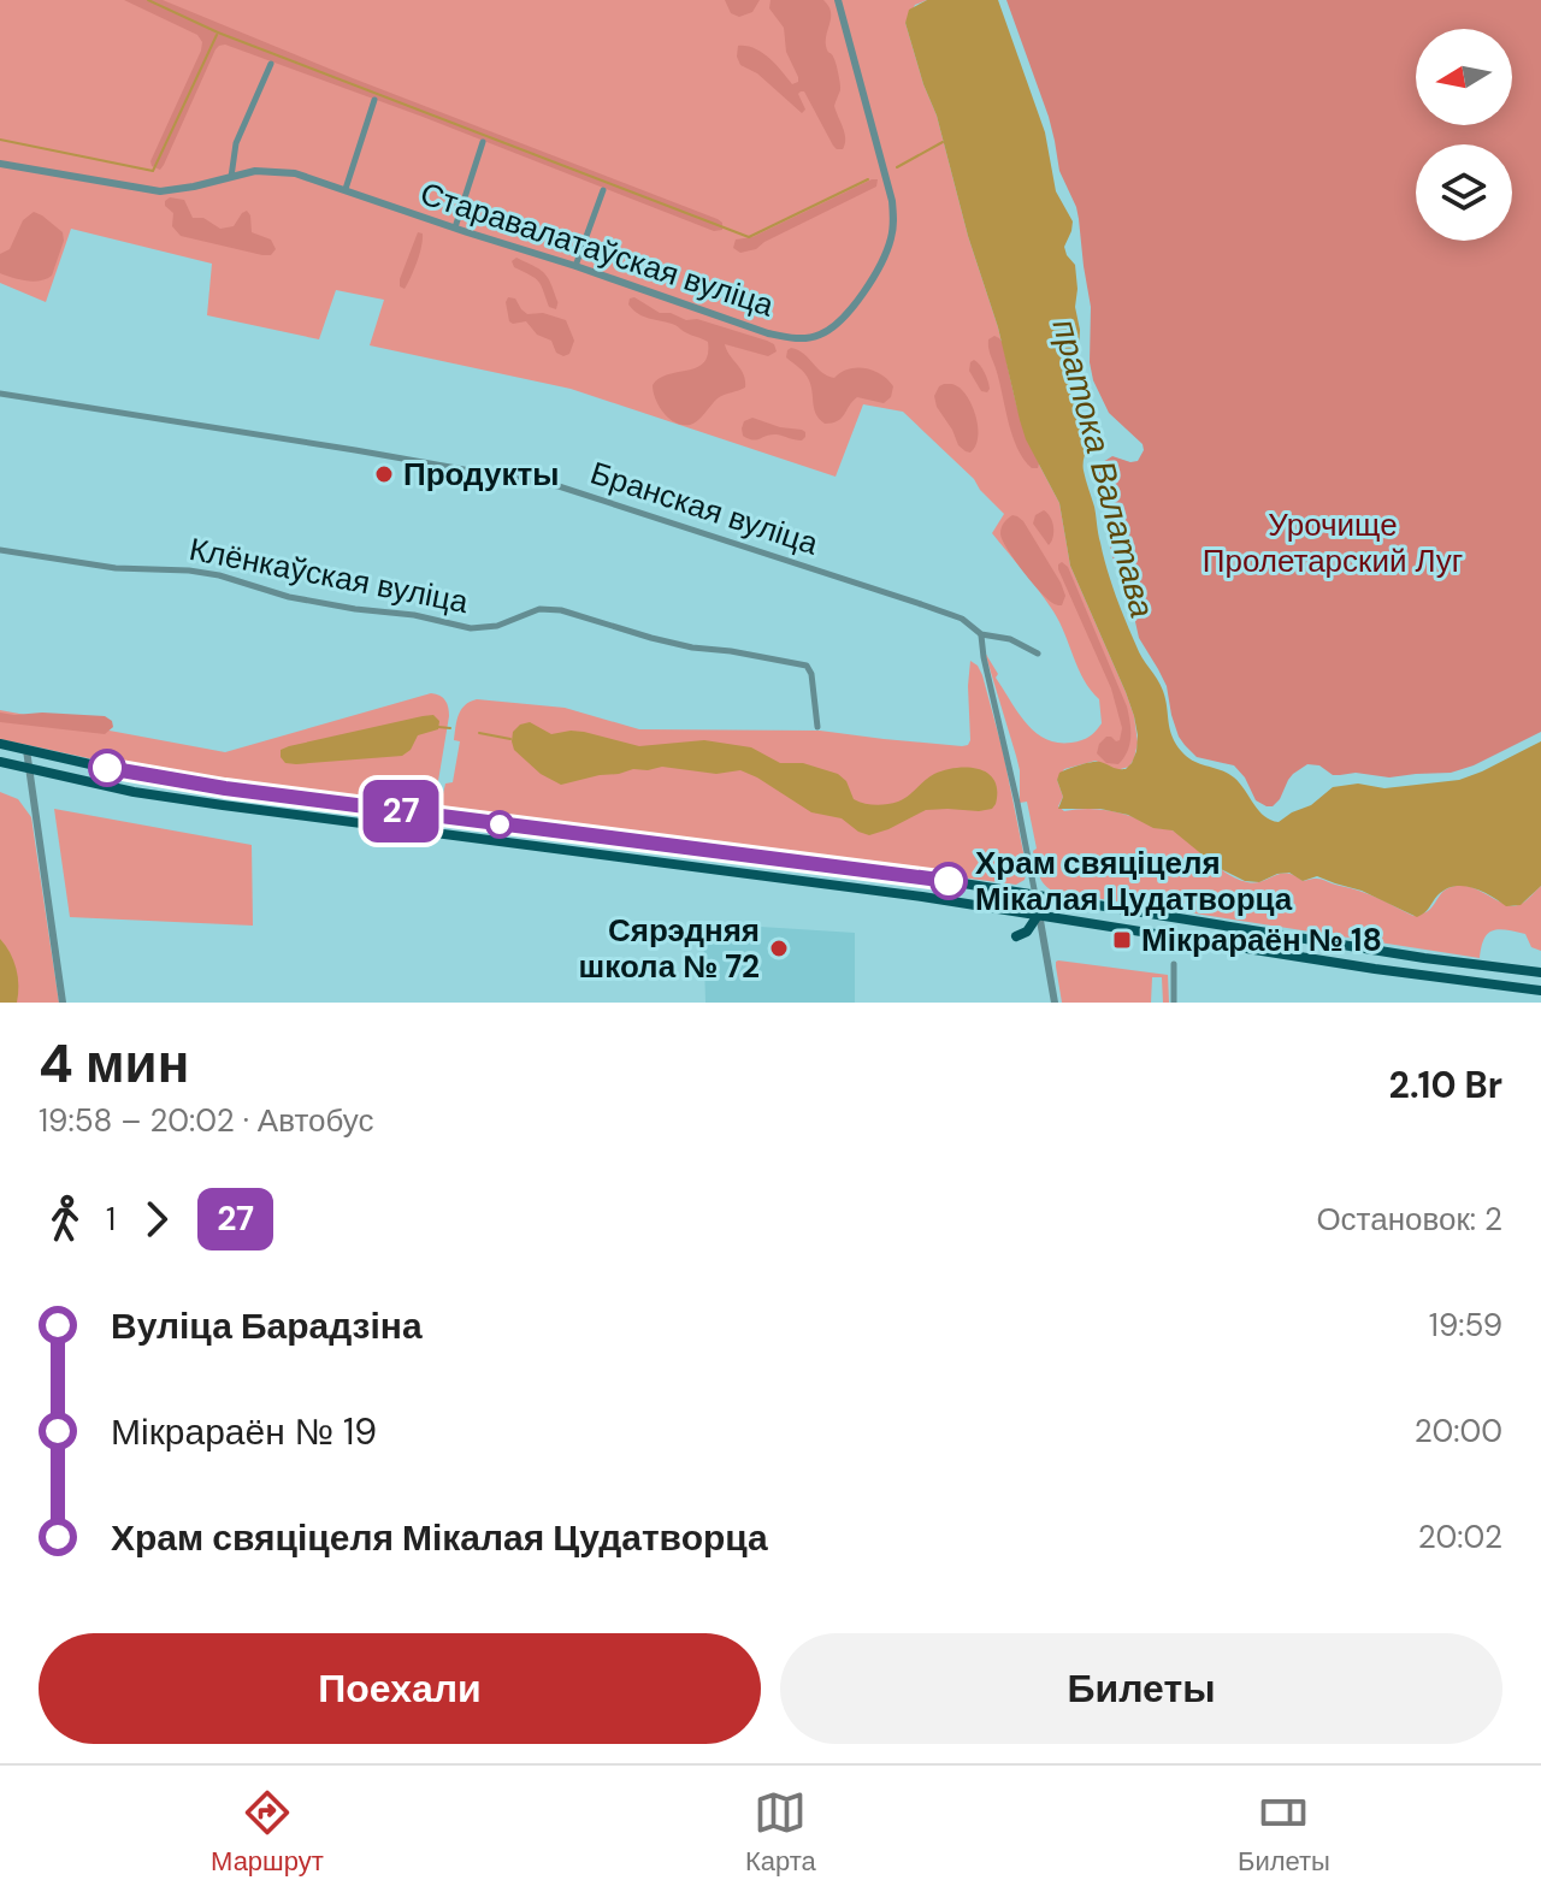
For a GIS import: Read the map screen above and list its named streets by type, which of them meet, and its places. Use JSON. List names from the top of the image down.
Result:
{
  "streets": {
    "street": ["Старавалатаўская вуліца", "Бранская вуліца", "Клёнкаўская вуліца"]
  },
  "water": ["пратока Валатава"],
  "parks": ["Урочище Пролетарский Луг"],
  "places": {
    "other": ["Продукты", "Храм свяціцеля Мікалая Цудатворца", "Сярэдняя школа № 72"],
    "transit": ["Мікрараён № 18"]
  },
  "lines": ["bus line 27"],
  "north": "left",
  "page": {
    "on_map": "27",
    "heading": ["4 мин", "19:58 – 20:02 · Автобус", "2.10 Br"],
    "legs": ["1", "27", "Остановок: 2"],
    "list": [
      {
        "name": "Вуліца Барадзіна",
        "value": "19:59"
      },
      {
        "name": "Мікрараён № 19",
        "value": "20:00"
      },
      {
        "name": "Храм свяціцеля Мікалая Цудатворца",
        "value": "20:02"
      }
    ],
    "buttons": ["Поехали", "Билеты"],
    "tabs": ["Маршрут", "Карта", "Билеты"]
  }
}
